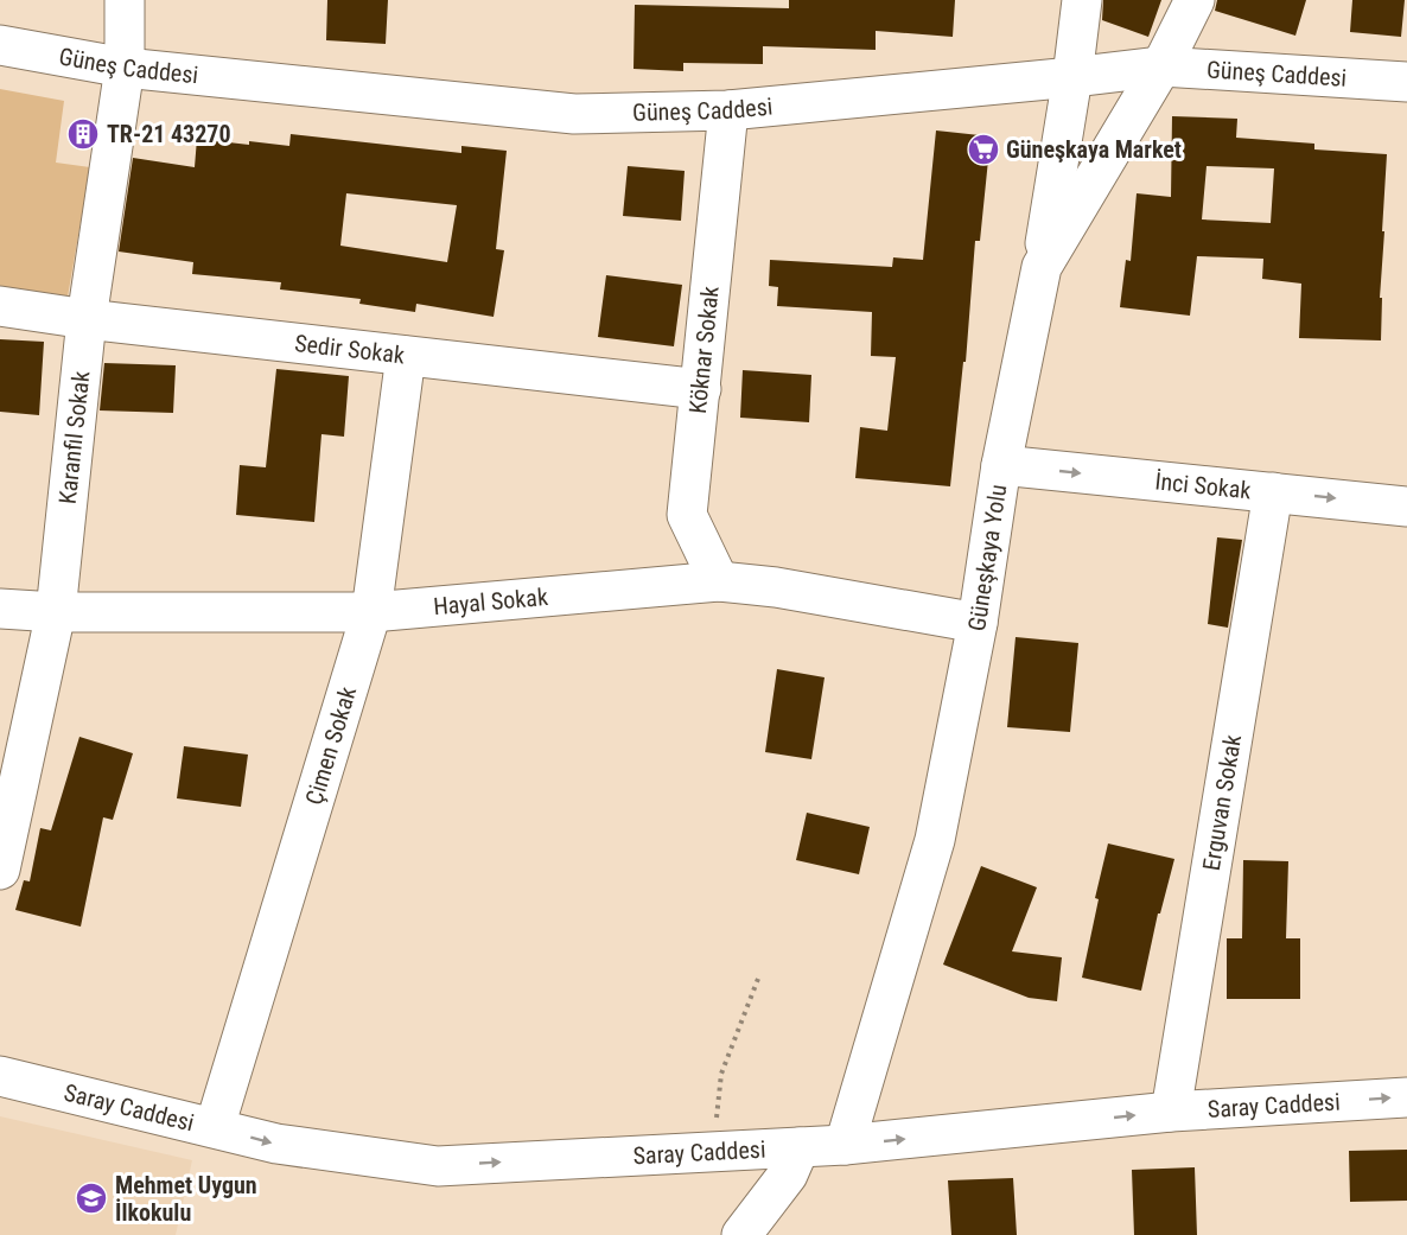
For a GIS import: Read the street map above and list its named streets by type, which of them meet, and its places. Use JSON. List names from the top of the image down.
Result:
{
  "streets": {
    "street": [
      "Güneş Caddesi",
      "Sedir Sokak",
      "Köknar Sokak",
      "Karanfil Sokak",
      "İnci Sokak",
      "Güneşkaya Yolu",
      "Hayal Sokak",
      "Çimen Sokak",
      "Erguvan Sokak",
      "Saray Caddesi"
    ]
  },
  "crossings": [
    ["Güneş Caddesi", "Köknar Sokak"],
    ["Güneş Caddesi", "Karanfil Sokak"],
    ["Güneş Caddesi", "Güneşkaya Yolu"],
    ["Sedir Sokak", "Köknar Sokak"],
    ["Sedir Sokak", "Karanfil Sokak"],
    ["Sedir Sokak", "Çimen Sokak"],
    ["Köknar Sokak", "Hayal Sokak"],
    ["Karanfil Sokak", "Hayal Sokak"],
    ["İnci Sokak", "Güneşkaya Yolu"],
    ["İnci Sokak", "Erguvan Sokak"],
    ["Güneşkaya Yolu", "Hayal Sokak"],
    ["Güneşkaya Yolu", "Saray Caddesi"],
    ["Hayal Sokak", "Çimen Sokak"],
    ["Çimen Sokak", "Saray Caddesi"],
    ["Erguvan Sokak", "Saray Caddesi"]
  ],
  "one_way": ["İnci Sokak", "Saray Caddesi"],
  "places": {
    "building": ["TR-21 43270"],
    "supermarket": ["Güneşkaya Market"],
    "school or university": ["Mehmet Uygun İlkokulu"]
  }
}
